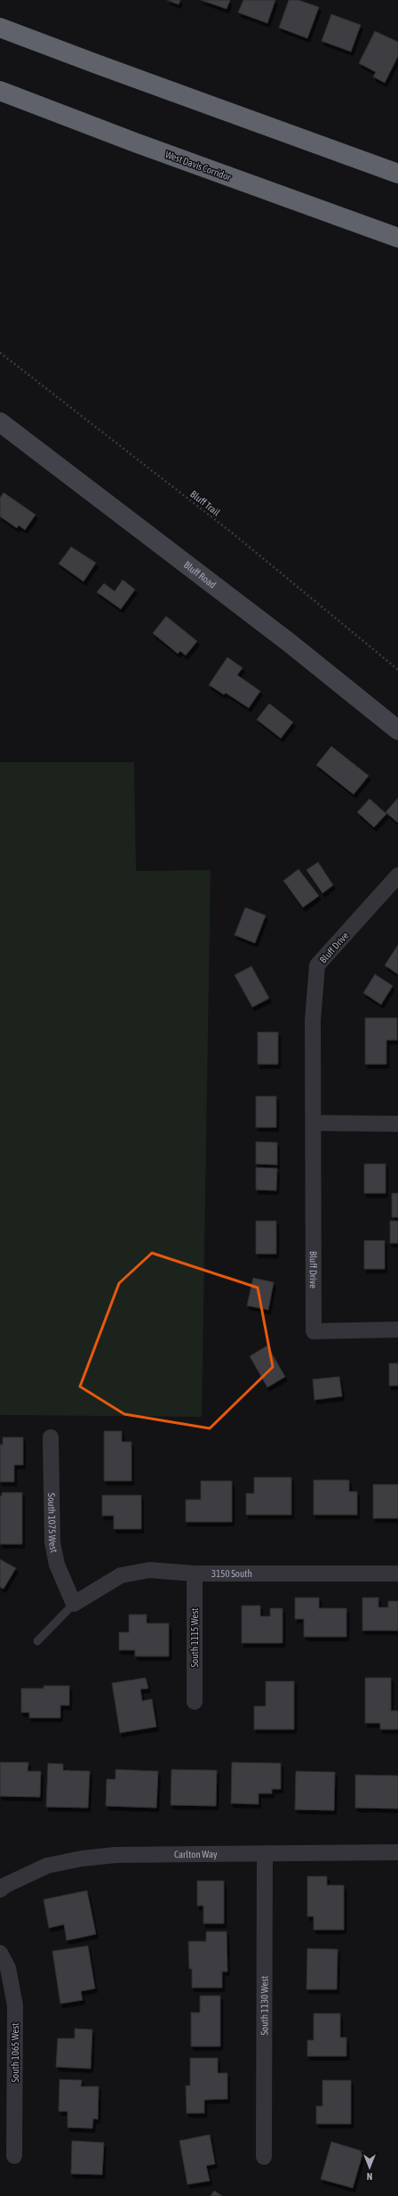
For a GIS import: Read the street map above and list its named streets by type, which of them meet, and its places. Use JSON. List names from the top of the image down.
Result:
{
  "streets": {
    "highway": ["West Davis Corridor"],
    "main road": ["Bluff Road"],
    "street": [
      "Bluff Drive",
      "South 1075 West",
      "3150 South",
      "South 1115 West",
      "Carlton Way",
      "South 1130 West",
      "South 1065 West"
    ],
    "path": ["Bluff Trail"]
  },
  "crossings": [
    ["South 1075 West", "3150 South"],
    ["3150 South", "South 1115 West"],
    ["Carlton Way", "South 1130 West"]
  ],
  "north": "bottom"
}
